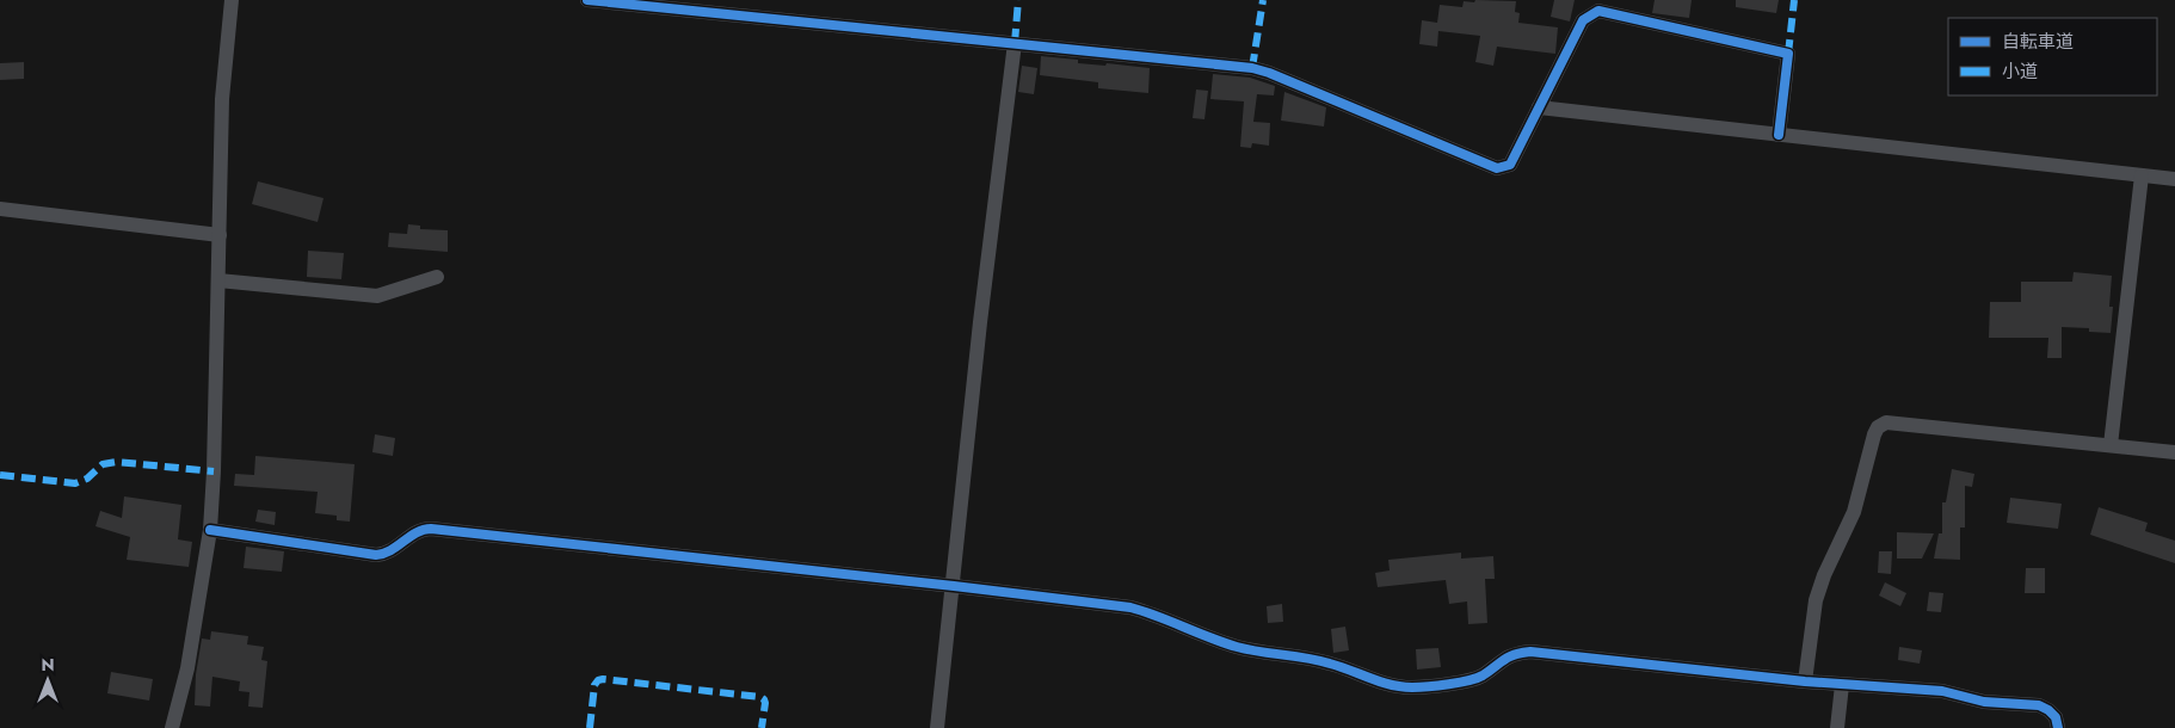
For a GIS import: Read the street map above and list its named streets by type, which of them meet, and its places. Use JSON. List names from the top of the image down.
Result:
{
  "legend": ["自転車道", "小道"],
  "north": "top"
}
